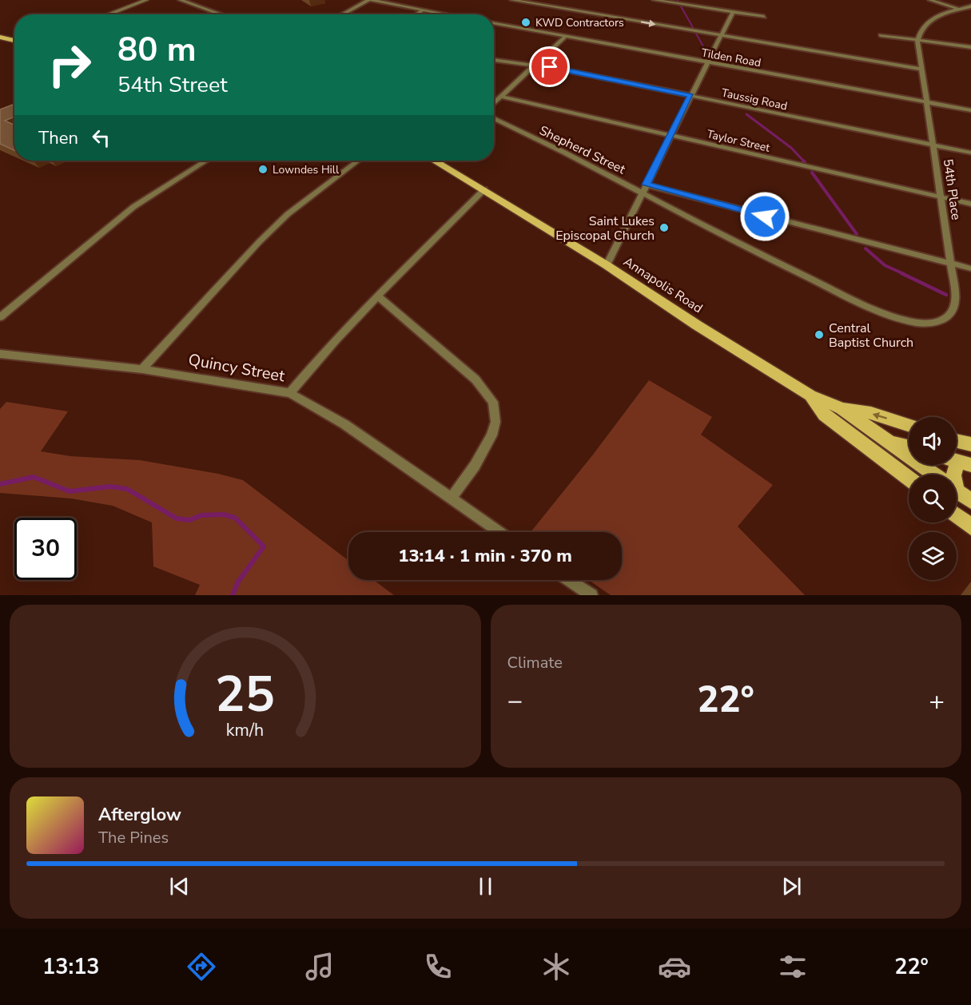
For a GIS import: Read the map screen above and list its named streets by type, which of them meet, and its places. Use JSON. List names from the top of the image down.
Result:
{
  "streets": {
    "main road": ["Annapolis Road"],
    "street": [
      "Tilden Road",
      "Taussig Road",
      "Taylor Street",
      "Shepherd Street",
      "54th Place",
      "Quincy Street"
    ]
  },
  "crossings": [
    ["Tilden Road", "54th Place"],
    ["Taussig Road", "54th Place"],
    ["Taylor Street", "54th Place"],
    ["Shepherd Street", "54th Place"]
  ],
  "places": [
    "KWD Contractors",
    "Lowndes Hill",
    "Saint Lukes Episcopal Church",
    "Central Baptist Church"
  ],
  "page": {
    "turn": ["80 m", "54th Street"],
    "then": "Then",
    "limit": "30",
    "trip": "13:14 · 1 min · 370 m",
    "tile": "Climate",
    "heat": ["−", "22°", "+"],
    "song": ["Afterglow", "The Pines"],
    "tabs": ["13:13", "22°"],
    "gauge": ["25", "km/h"]
  }
}
